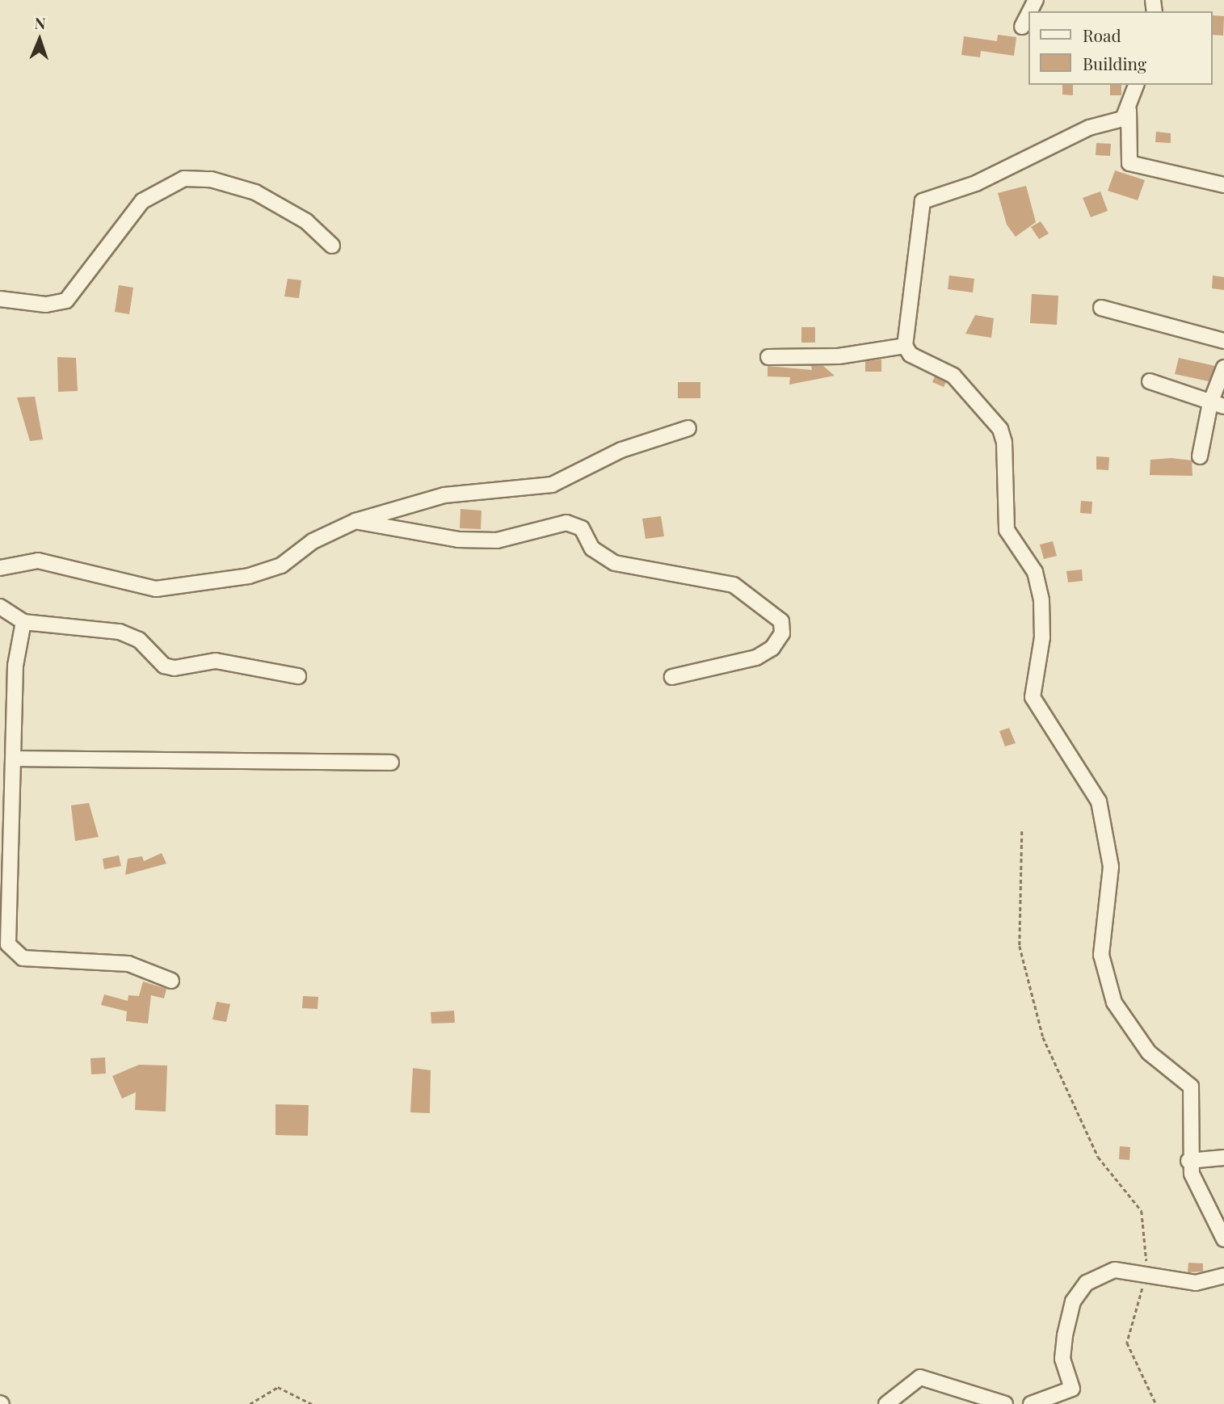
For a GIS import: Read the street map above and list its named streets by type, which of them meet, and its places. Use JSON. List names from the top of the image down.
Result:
{
  "legend": ["Road", "Building"],
  "north": "top"
}
